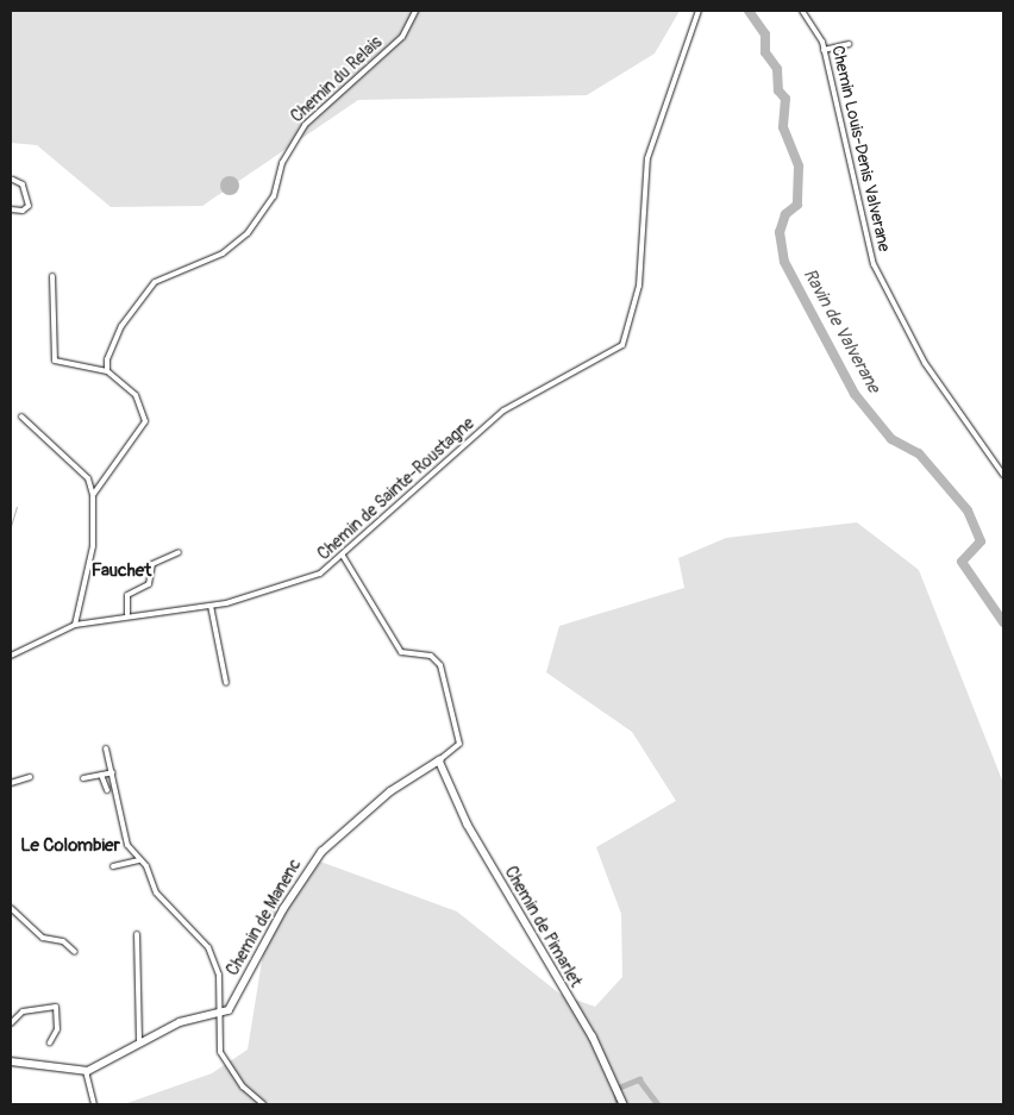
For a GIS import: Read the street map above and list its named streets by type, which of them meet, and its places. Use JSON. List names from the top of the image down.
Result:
{
  "streets": {
    "street": [
      "Chemin du Relais",
      "Chemin Louis-Denis Valverane",
      "Chemin de Sainte-Roustagne",
      "Chemin de Manenc",
      "Chemin de Pimarlet"
    ]
  },
  "crossings": [
    ["Chemin de Sainte-Roustagne", "Chemin de Manenc"],
    ["Chemin de Manenc", "Chemin de Pimarlet"]
  ],
  "districts": ["Fauchet", "Le Colombier"],
  "water": ["Ravin de Valverane"]
}
